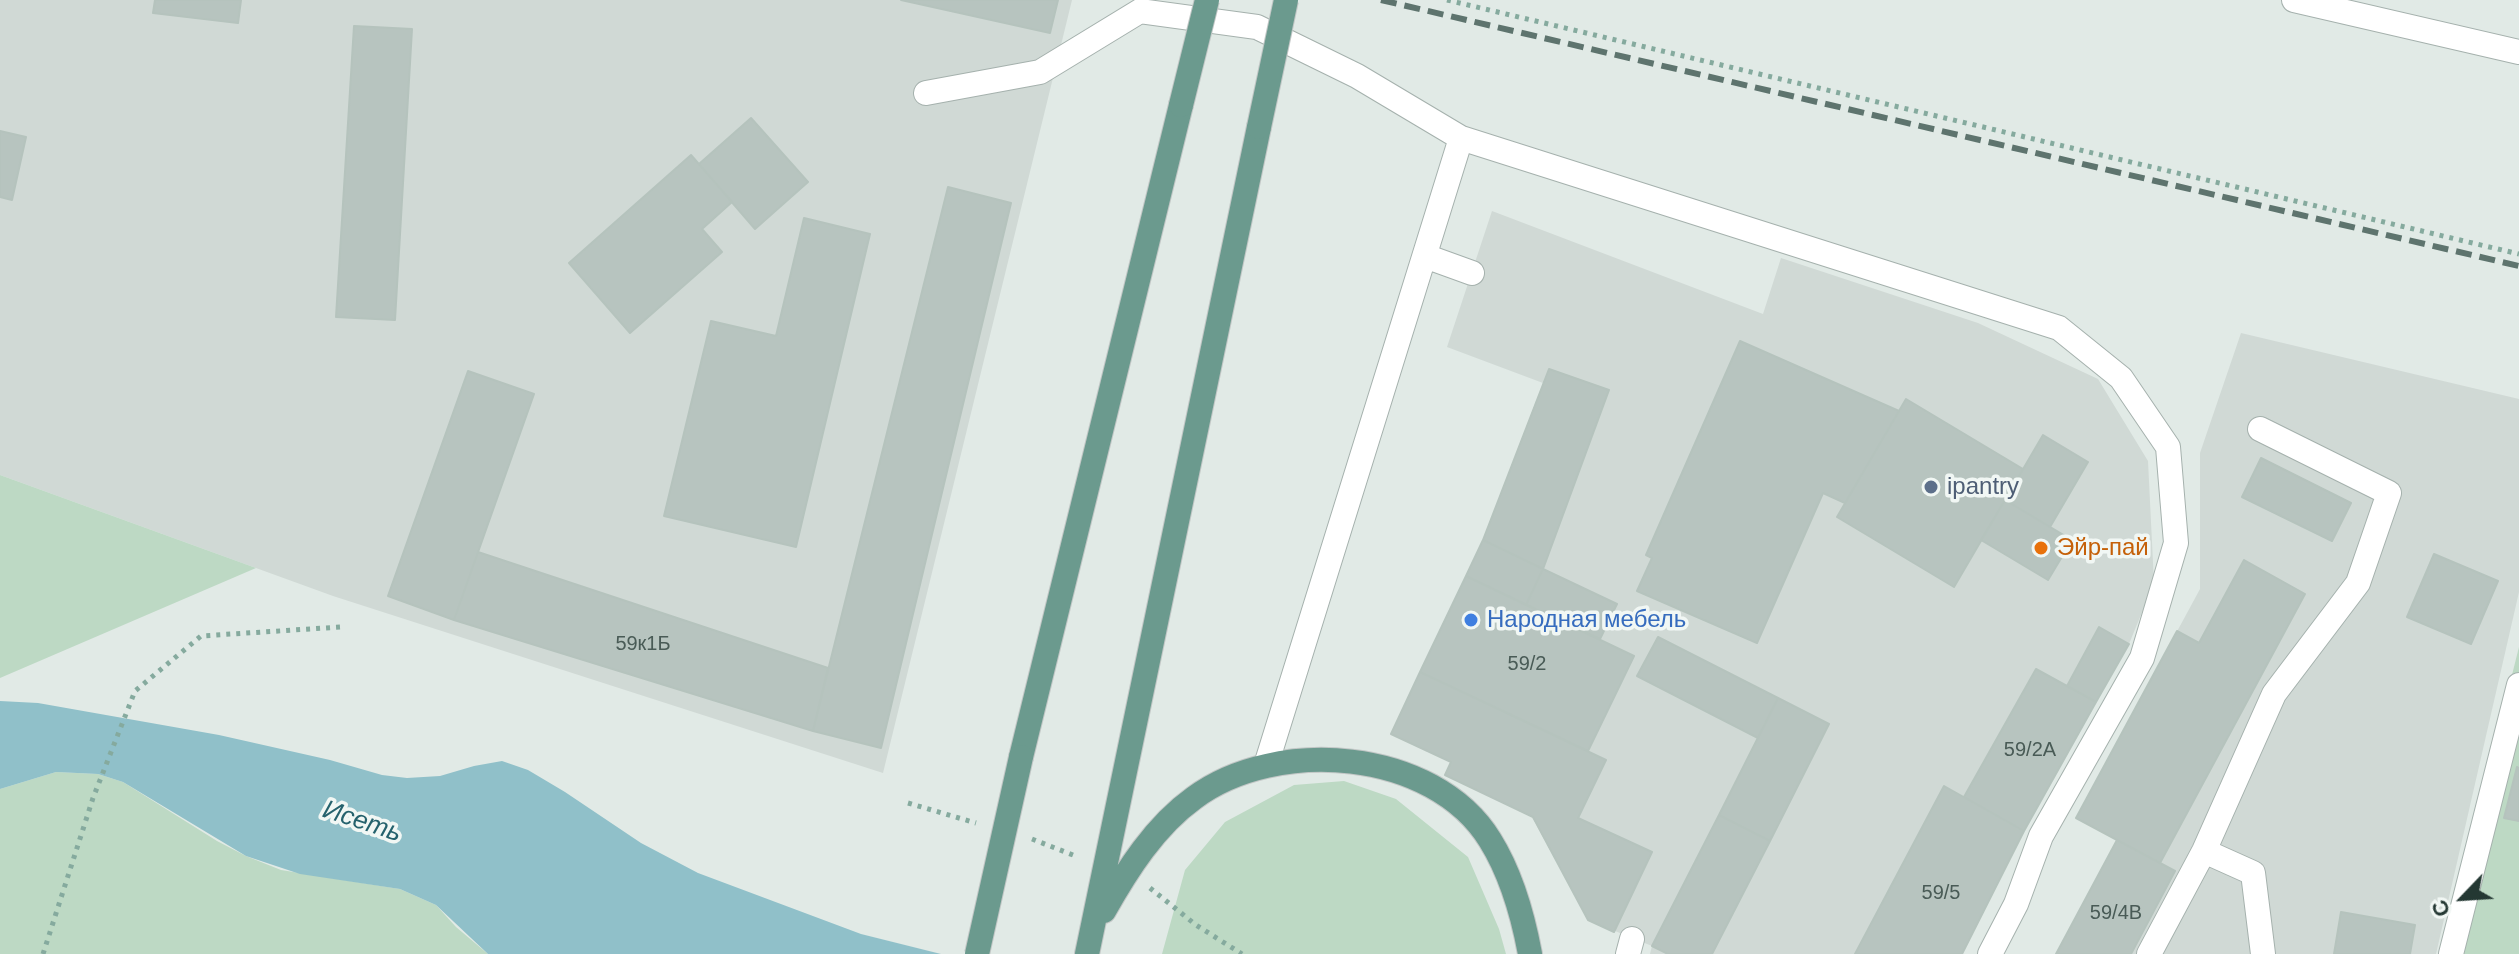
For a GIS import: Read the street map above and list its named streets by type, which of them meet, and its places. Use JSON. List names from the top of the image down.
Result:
{
  "water": ["Исеть"],
  "places": ["ipantry", "Эйр-пай", "Народная мебель"],
  "house_numbers": [
    "59к1Б",
    "59/2",
    "59/2А",
    "59/5",
    "59/4В"
  ],
  "north": "bottom left"
}
